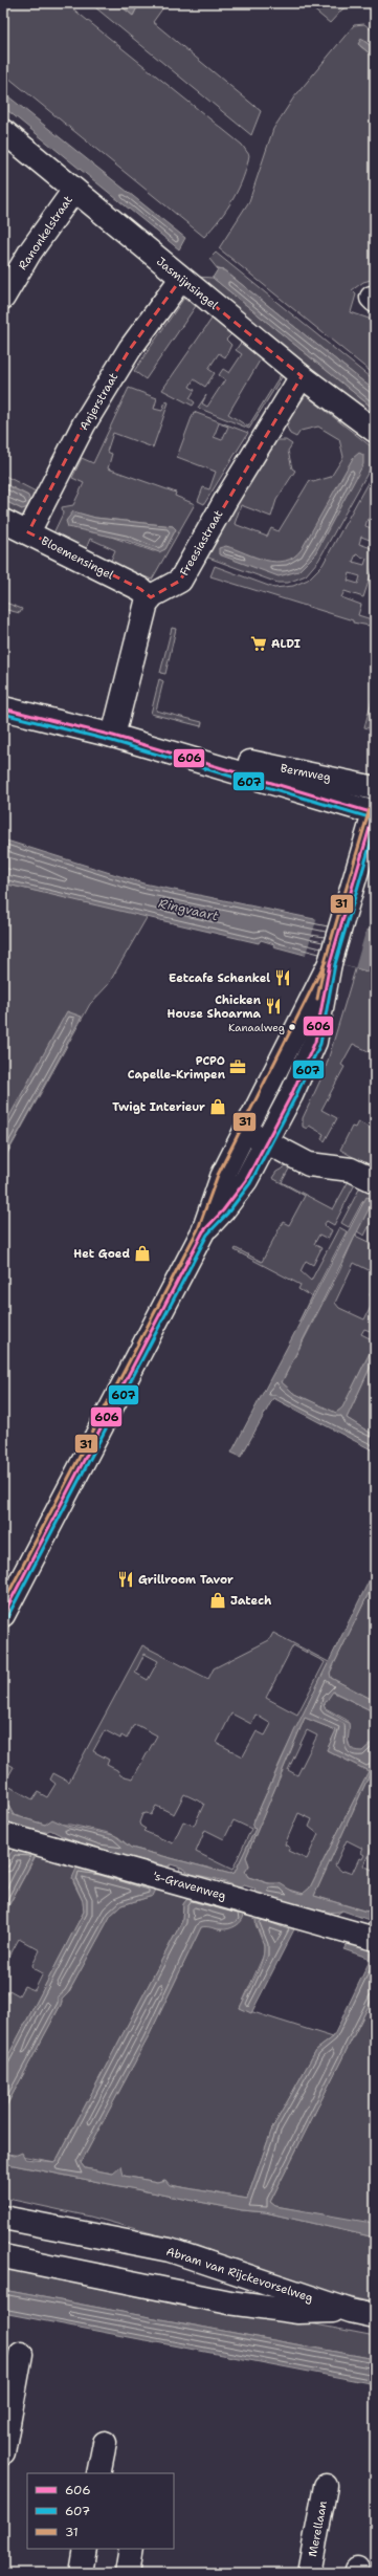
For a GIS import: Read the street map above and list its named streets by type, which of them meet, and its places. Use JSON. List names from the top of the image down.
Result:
{
  "streets": {
    "street": [
      "Ranonkelstraat",
      "Jasmijnsingel",
      "Anjerstraat",
      "Freesiastraat",
      "Bloemensingel",
      "Bermweg",
      "'s-Gravenweg",
      "Abram van Rijckevorselweg",
      "Merellaan"
    ]
  },
  "crossings": [
    ["Ranonkelstraat", "Jasmijnsingel"],
    ["Jasmijnsingel", "Anjerstraat"],
    ["Jasmijnsingel", "Freesiastraat"],
    ["Anjerstraat", "Bloemensingel"],
    ["Freesiastraat", "Bloemensingel"]
  ],
  "water": ["Ringvaart"],
  "places": {
    "supermarket": ["ALDI"],
    "restaurant": ["Eetcafe Schenkel", "Chicken House Shoarma", "Grillroom Tavor"],
    "other": ["Kanaalweg"],
    "office": ["PCPO Capelle-Krimpen"],
    "shop": ["Twigt Interieur", "Het Goed", "Jatech"]
  },
  "lines": ["transit line 606", "transit line 607", "transit line 31"],
  "legend": ["606", "607", "31"]
}
